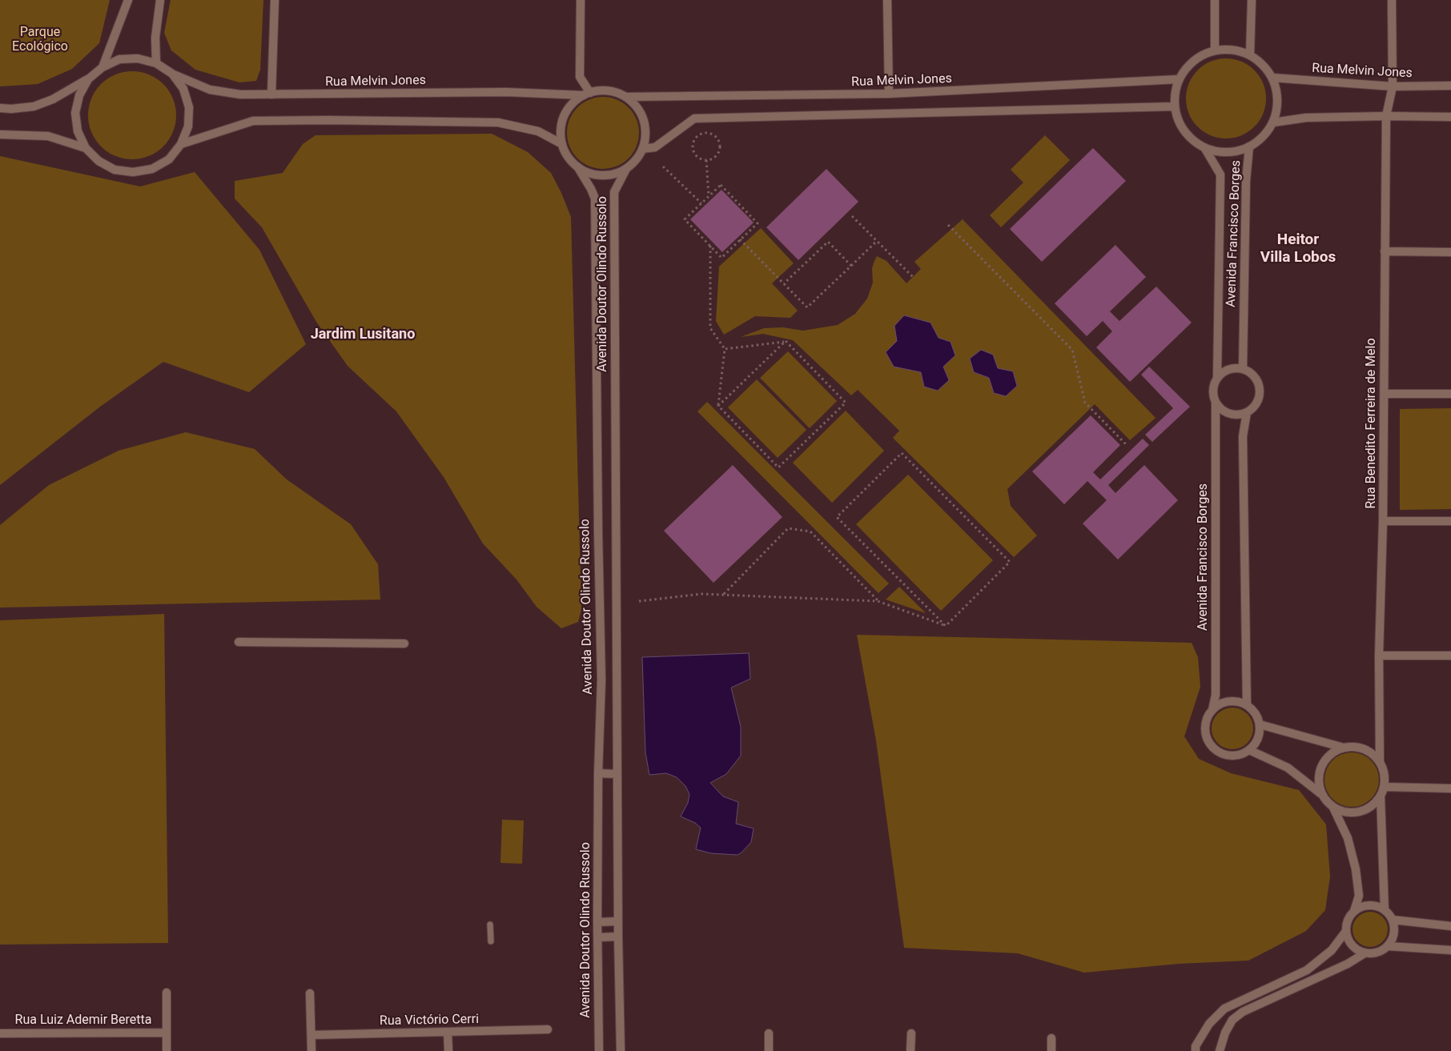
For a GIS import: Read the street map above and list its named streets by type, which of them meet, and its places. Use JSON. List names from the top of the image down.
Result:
{
  "streets": {
    "street": [
      "Rua Melvin Jones",
      "Avenida Francisco Borges",
      "Avenida Doutor Olindo Russolo",
      "Rua Benedito Ferreira de Melo",
      "Rua Luiz Ademir Beretta",
      "Rua Victório Cerri"
    ]
  },
  "crossings": [
    ["Rua Melvin Jones", "Avenida Francisco Borges"],
    ["Rua Melvin Jones", "Avenida Doutor Olindo Russolo"],
    ["Rua Melvin Jones", "Rua Benedito Ferreira de Melo"]
  ],
  "districts": ["Heitor Villa Lobos", "Jardim Lusitano"],
  "parks": ["Parque Ecológico"]
}
